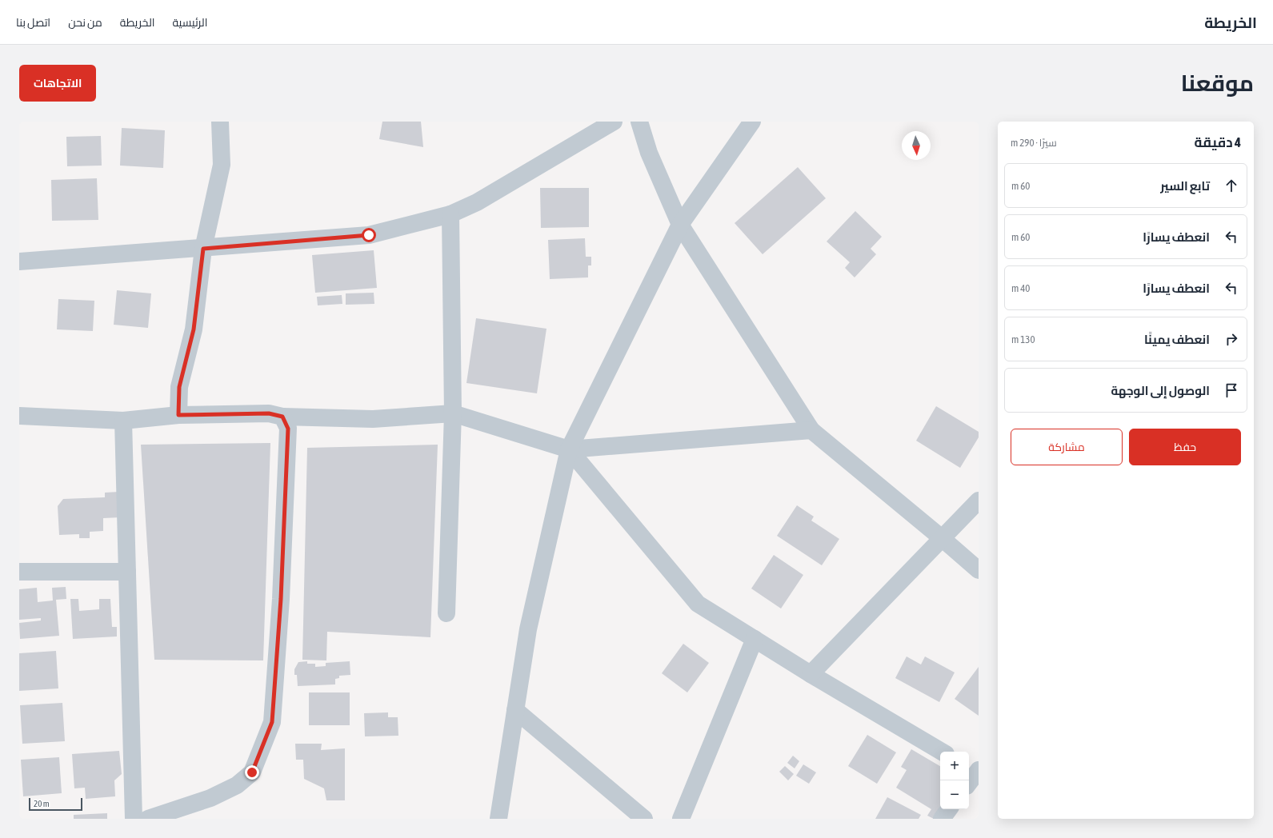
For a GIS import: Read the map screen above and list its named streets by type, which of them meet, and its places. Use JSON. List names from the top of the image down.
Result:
{
  "scale_bar": "20 m",
  "north": "bottom",
  "page": {
    "header": "الخريطة",
    "nav": [
      "الرئيسية",
      "الخريطة",
      "من نحن",
      "اتصل بنا"
    ],
    "title": "موقعنا",
    "buttons": [
      "الاتجاهات",
      ["حفظ", "مشاركة"]
    ],
    "heading": ["4 دقيقة", "سيرًا · 290 m"],
    "list": [
      ["تابع السير", "60 m"],
      ["انعطف يسارًا", "60 m"],
      ["انعطف يسارًا", "40 m"],
      ["انعطف يمينًا", "130 m"],
      "الوصول إلى الوجهة"
    ],
    "map_buttons": ["+", "−"],
    "scale": "20 m"
  }
}
